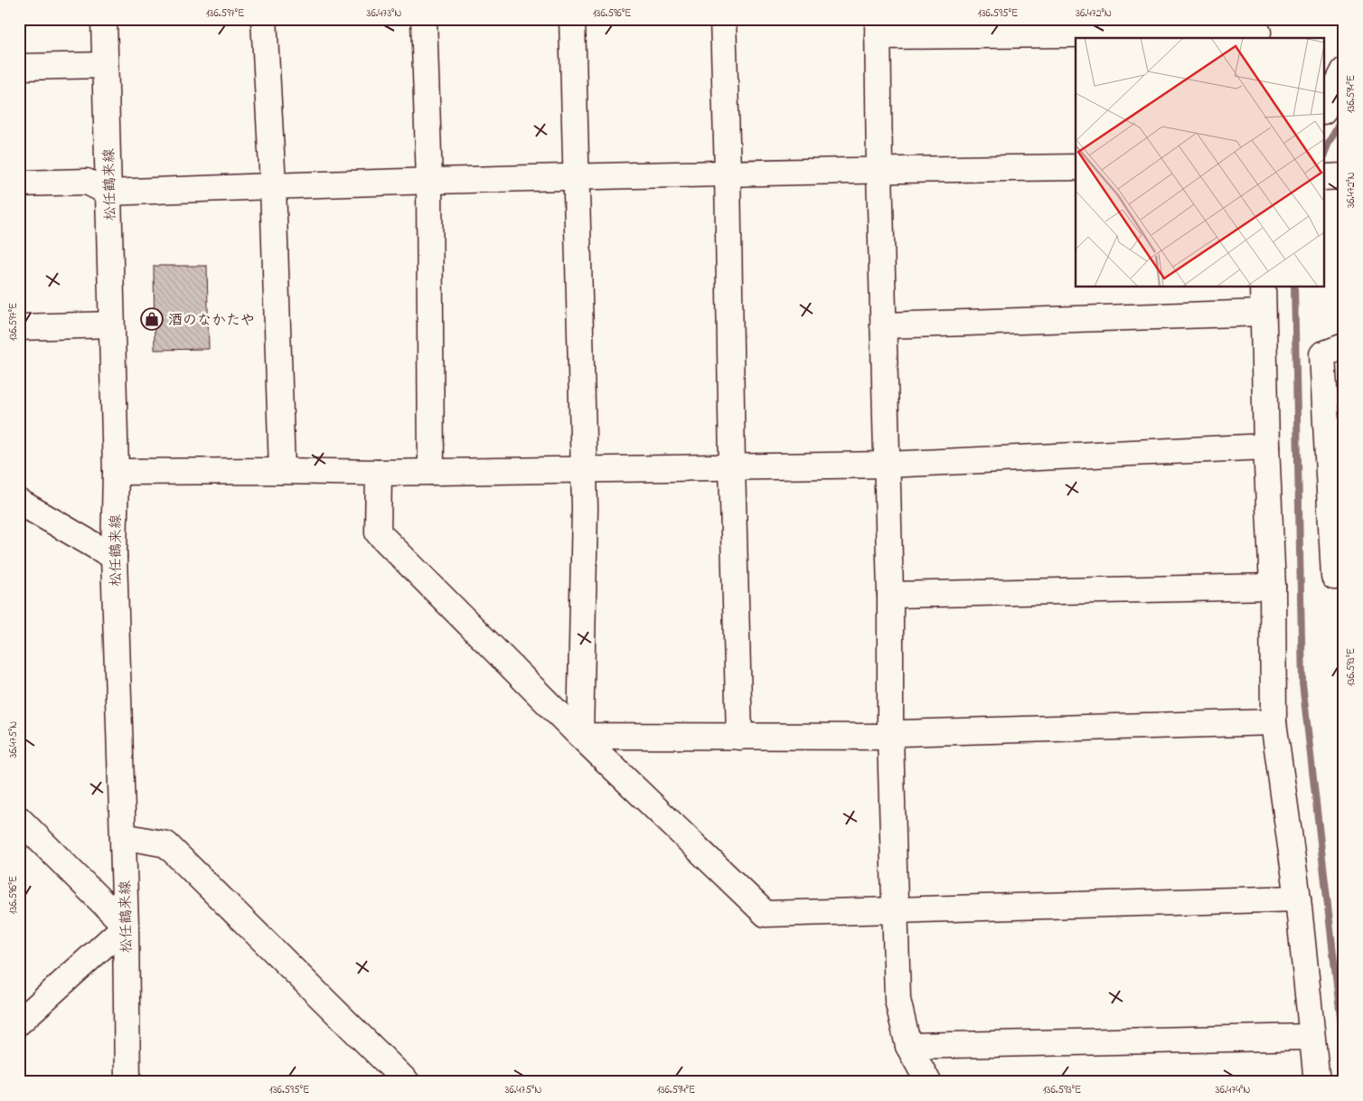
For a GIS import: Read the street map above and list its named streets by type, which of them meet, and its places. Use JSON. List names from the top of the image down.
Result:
{
  "streets": {
    "street": ["松任鶴来線"]
  },
  "places": {
    "shop": ["酒のなかたや"]
  },
  "coordinates": [
    "136.597°E",
    "36.473°N",
    "136.596°E",
    "136.595°E",
    "36.472°N",
    "136.594°E",
    "136.593°E",
    "36.475°N",
    "36.474°N"
  ]
}
